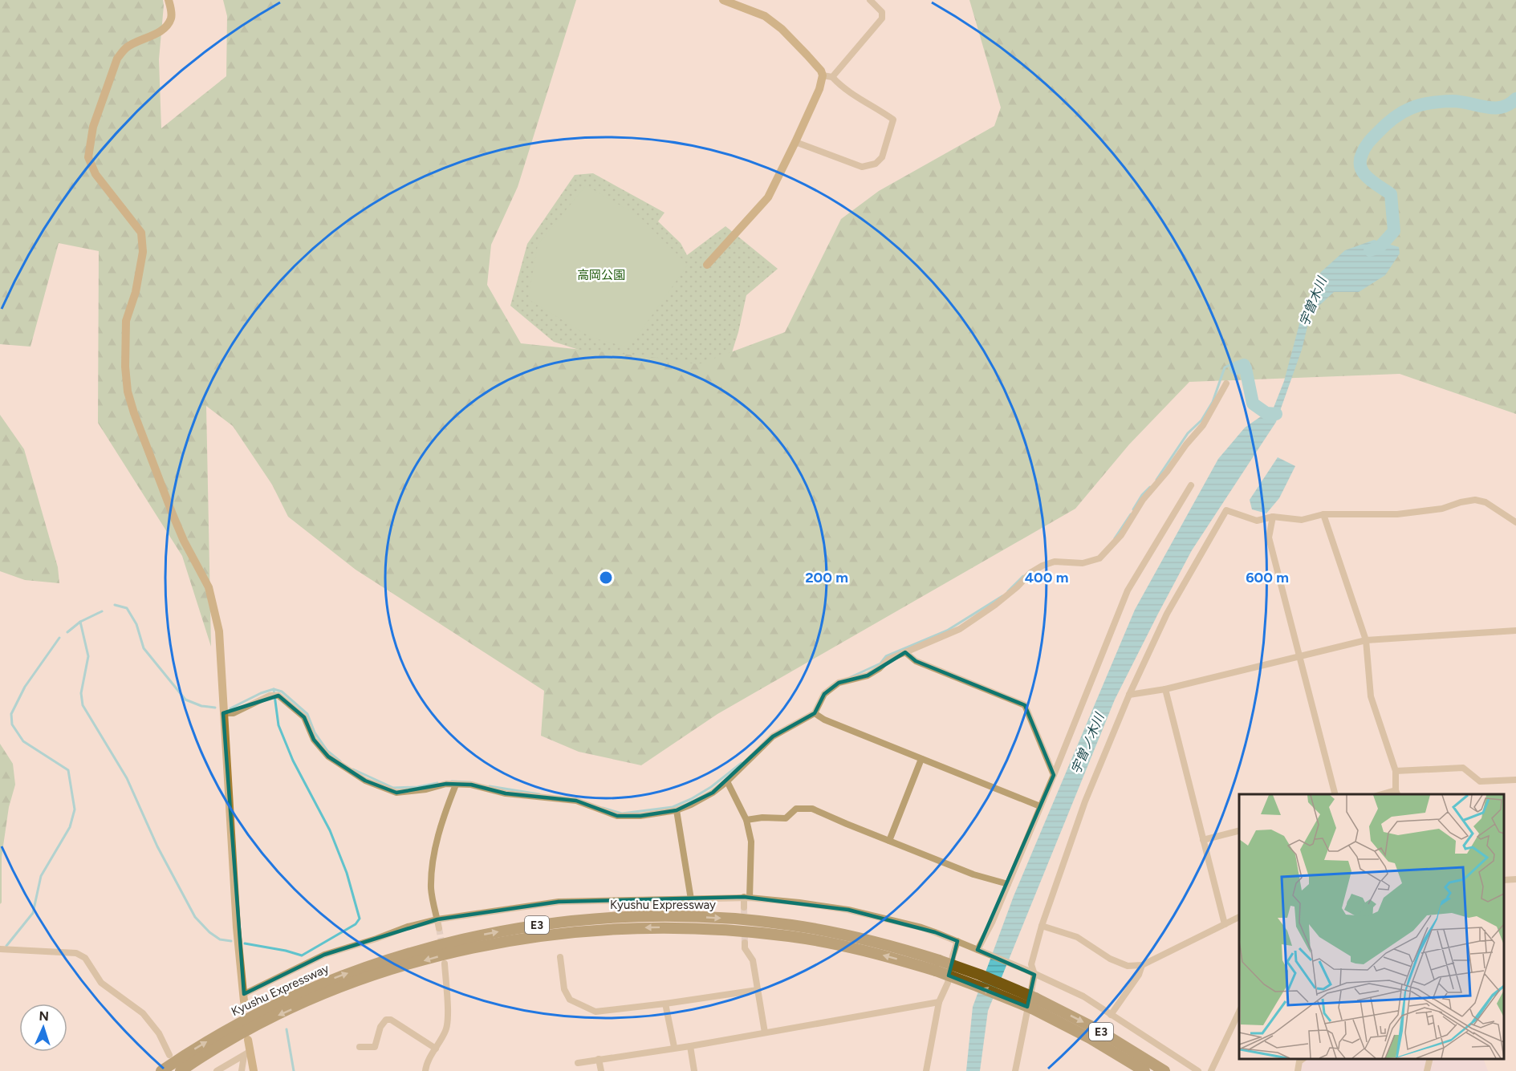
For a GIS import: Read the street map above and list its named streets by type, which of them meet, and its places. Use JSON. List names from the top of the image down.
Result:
{
  "streets": {
    "highway": ["Kyushu Expressway", "E3"]
  },
  "water": ["宇曽木川", "宇曽ノ木川"],
  "parks": ["高岡公園"],
  "north": "top",
  "rings": ["200 m", "400 m", "600 m"]
}
